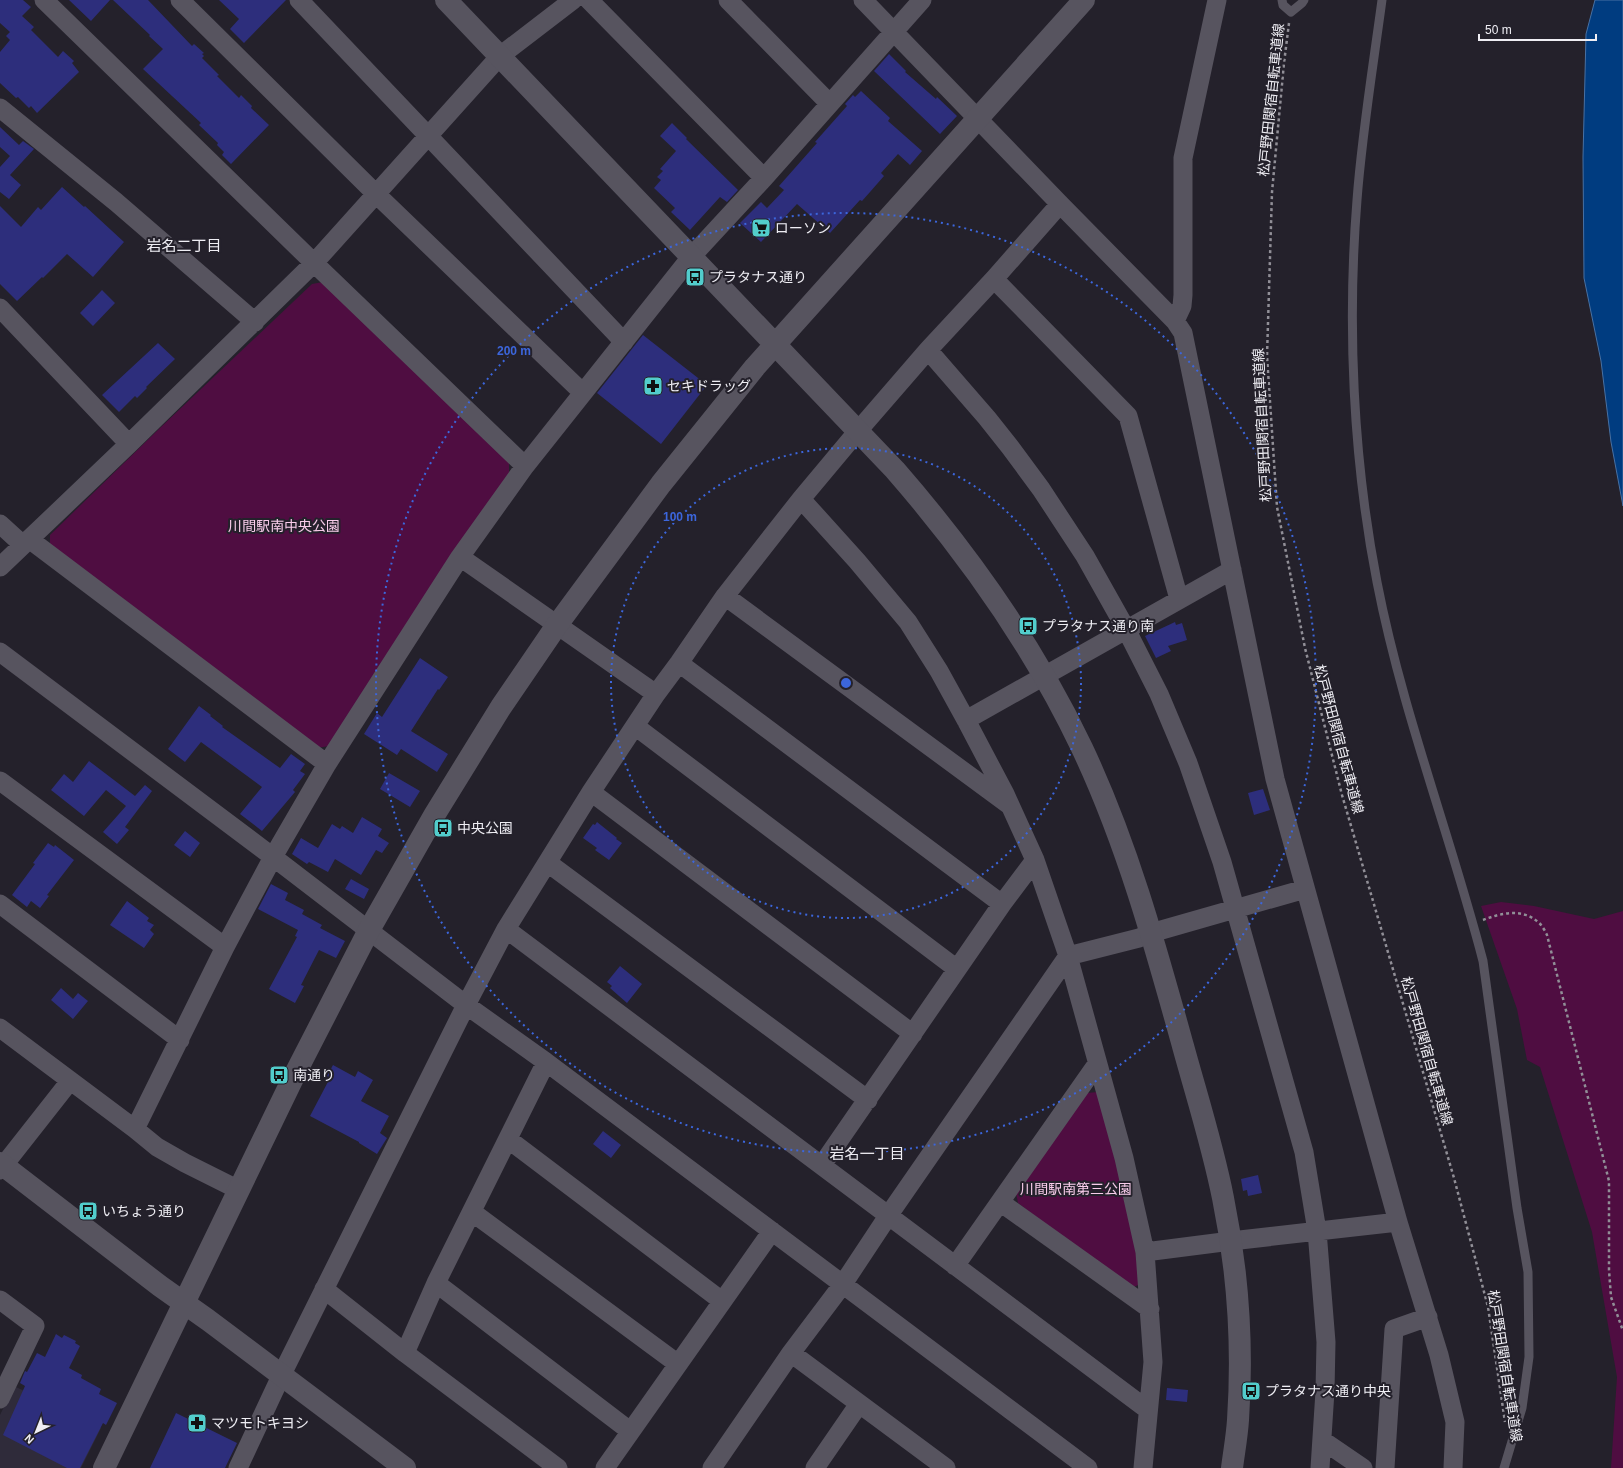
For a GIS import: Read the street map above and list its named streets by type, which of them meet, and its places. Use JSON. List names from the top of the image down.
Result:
{
  "streets": {
    "path": ["松戸野田関宿自転車道線"]
  },
  "districts": ["岩名二丁目", "岩名一丁目"],
  "parks": ["川間駅南中央公園", "川間駅南第三公園"],
  "places": {
    "supermarket": ["ローソン"],
    "bus stop": [
      "プラタナス通り",
      "プラタナス通り南",
      "中央公園",
      "南通り",
      "いちょう通り",
      "プラタナス通り中央"
    ],
    "pharmacy": ["セキドラッグ", "マツモトキヨシ"]
  },
  "scale_bar": "50 m",
  "north": "bottom left",
  "rings": ["200 m", "100 m"]
}
